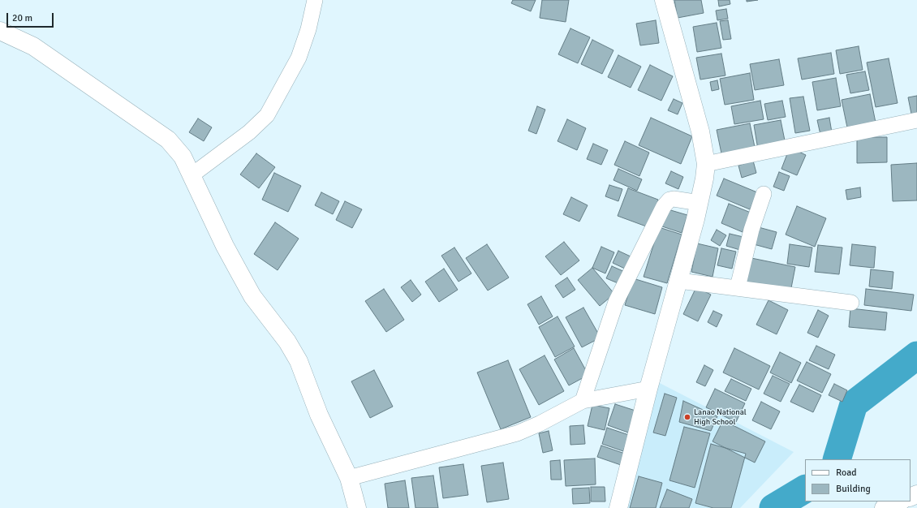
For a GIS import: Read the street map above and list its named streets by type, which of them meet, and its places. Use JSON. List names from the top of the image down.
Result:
{
  "places": ["Lanao National High School"],
  "legend": ["Road", "Building"],
  "scale_bar": "20 m"
}
